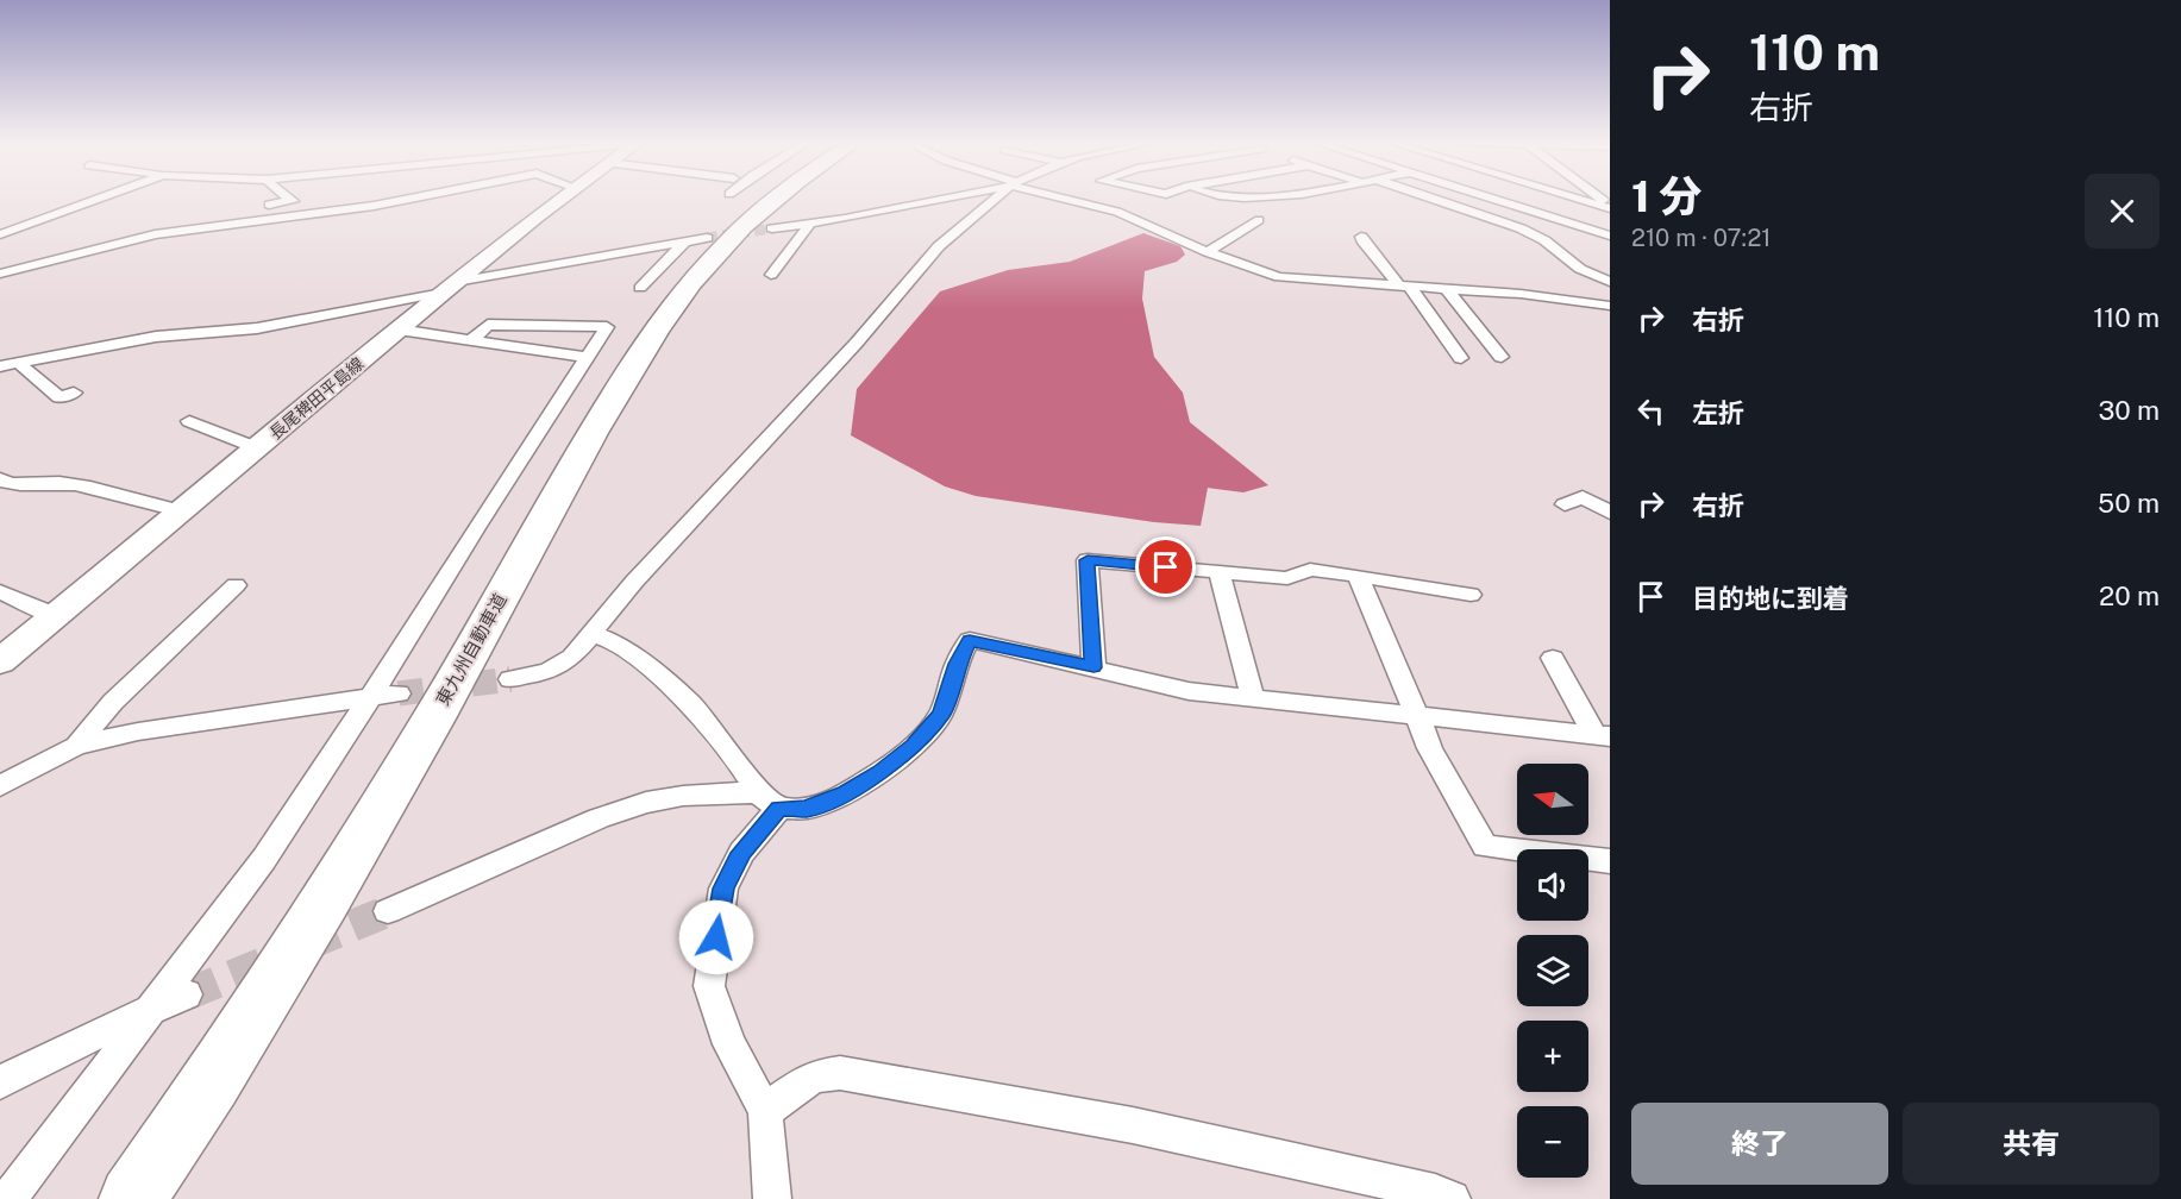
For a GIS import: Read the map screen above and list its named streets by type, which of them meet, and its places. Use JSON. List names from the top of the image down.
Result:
{
  "streets": {
    "highway": ["東九州自動車道"],
    "main road": ["長尾稗田平島線"]
  },
  "north": "left",
  "page": {
    "turn": ["110 m", "右折"],
    "heading": ["1 分", "210 m · 07:21"],
    "list": [
      {
        "name": "右折",
        "value": "110 m"
      },
      {
        "name": "左折",
        "value": "30 m"
      },
      {
        "name": "右折",
        "value": "50 m"
      },
      {
        "name": "目的地に到着",
        "value": "20 m"
      }
    ],
    "map_buttons": ["+", "−"],
    "buttons": ["終了", "共有"]
  }
}
